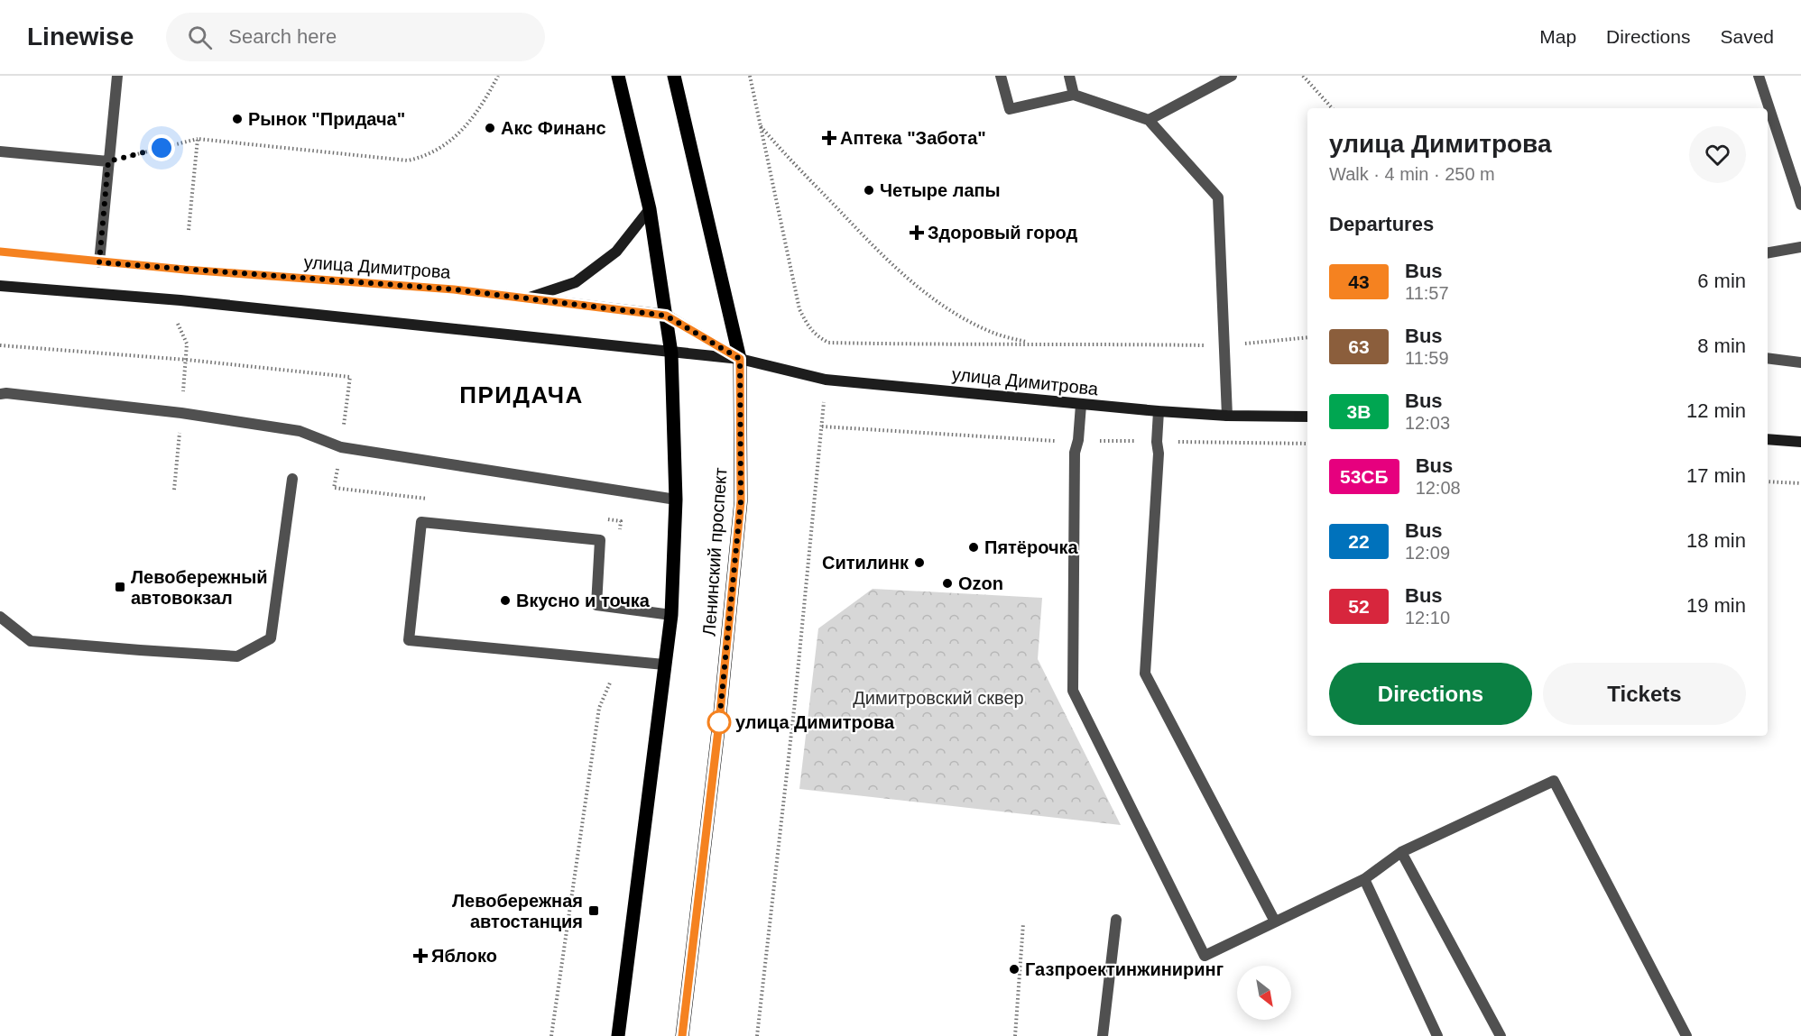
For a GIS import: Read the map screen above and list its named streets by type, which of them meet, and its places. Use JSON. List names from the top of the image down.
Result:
{
  "streets": {
    "main road": ["улица Димитрова", "Ленинский проспект"]
  },
  "crossings": [
    ["улица Димитрова", "Ленинский проспект"]
  ],
  "districts": ["ПРИДАЧА"],
  "parks": ["Димитровский сквер"],
  "places": {
    "other": [
      "Рынок \"Придача\"",
      "Акс Финанс",
      "Четыре лапы",
      "Пятёрочка",
      "Ситилинк",
      "Ozon",
      "Вкусно и точка",
      "улица Димитрова",
      "Газпроектинжиниринг"
    ],
    "health": ["Аптека \"Забота\"", "Здоровый город", "Яблоко"],
    "transit": ["Левобережный автовокзал", "Левобережная автостанция"]
  },
  "lines": ["bus line 43"],
  "north": "bottom right",
  "page": {
    "header": "Linewise",
    "search": "Search here",
    "nav": ["Map", "Directions", "Saved"],
    "heading": [
      ["улица Димитрова", "Walk · 4 min · 250 m"],
      "Departures"
    ],
    "list": [
      {
        "mark": "43",
        "name": "Bus",
        "note": "11:57",
        "value": "6 min"
      },
      {
        "mark": "63",
        "name": "Bus",
        "note": "11:59",
        "value": "8 min"
      },
      {
        "mark": "3В",
        "name": "Bus",
        "note": "12:03",
        "value": "12 min"
      },
      {
        "mark": "53СБ",
        "name": "Bus",
        "note": "12:08",
        "value": "17 min"
      },
      {
        "mark": "22",
        "name": "Bus",
        "note": "12:09",
        "value": "18 min"
      },
      {
        "mark": "52",
        "name": "Bus",
        "note": "12:10",
        "value": "19 min"
      }
    ],
    "buttons": ["Directions", "Tickets"]
  }
}
